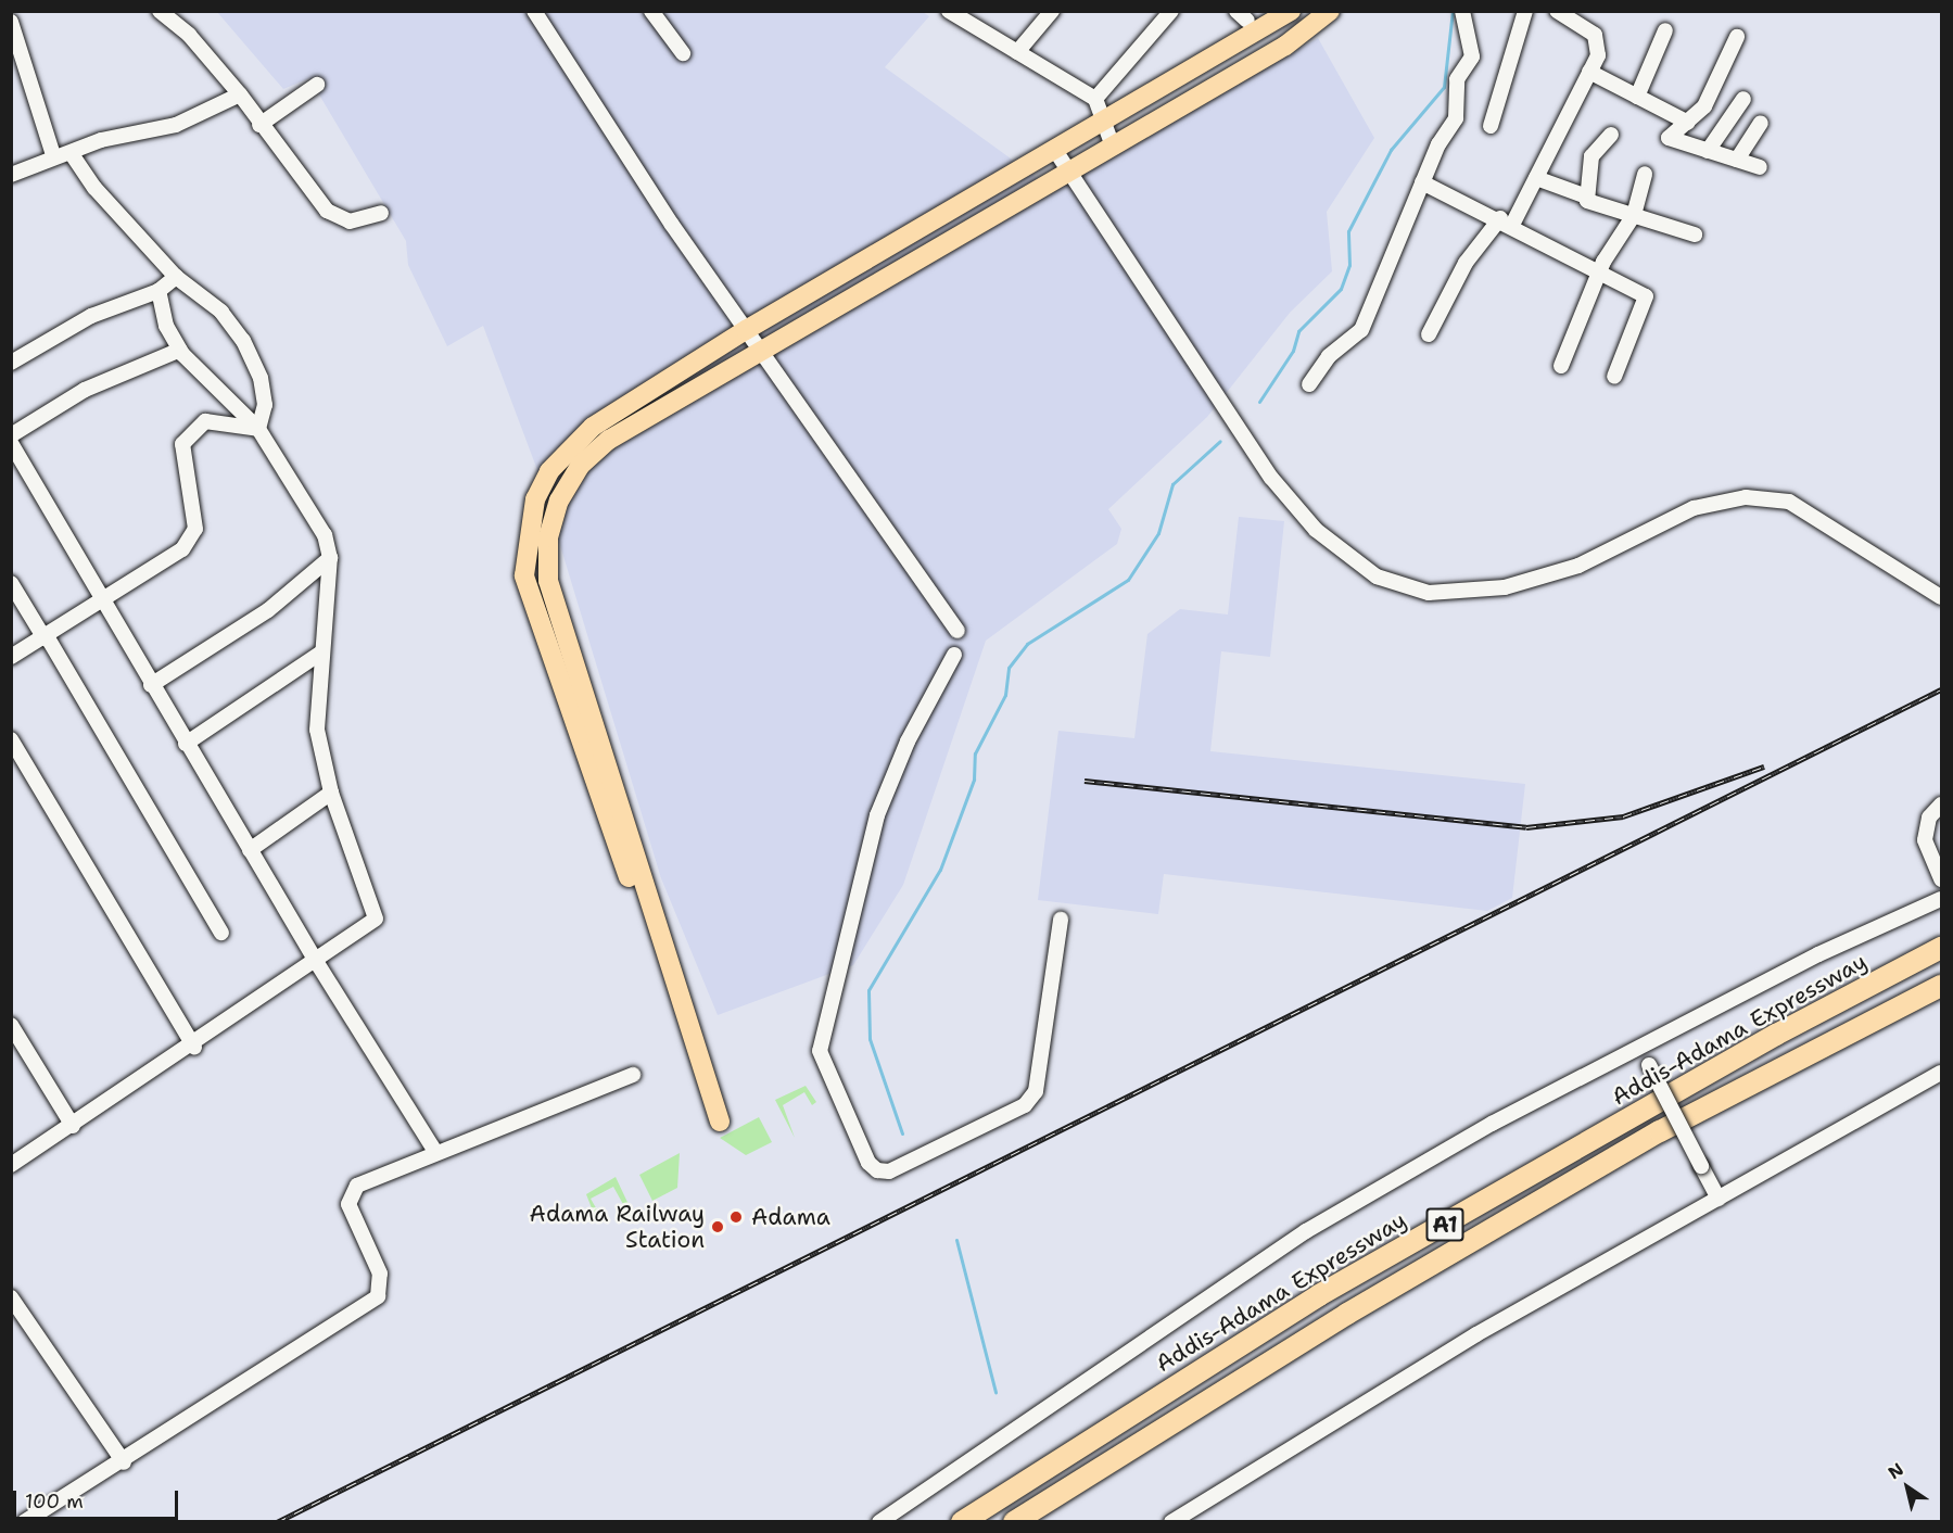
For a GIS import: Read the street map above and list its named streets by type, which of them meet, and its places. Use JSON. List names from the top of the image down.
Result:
{
  "streets": {
    "highway": ["Addis-Adama Expressway", "A1"]
  },
  "places": ["Adama", "Adama Railway Station"],
  "scale_bar": "100 m",
  "north": "top left"
}
